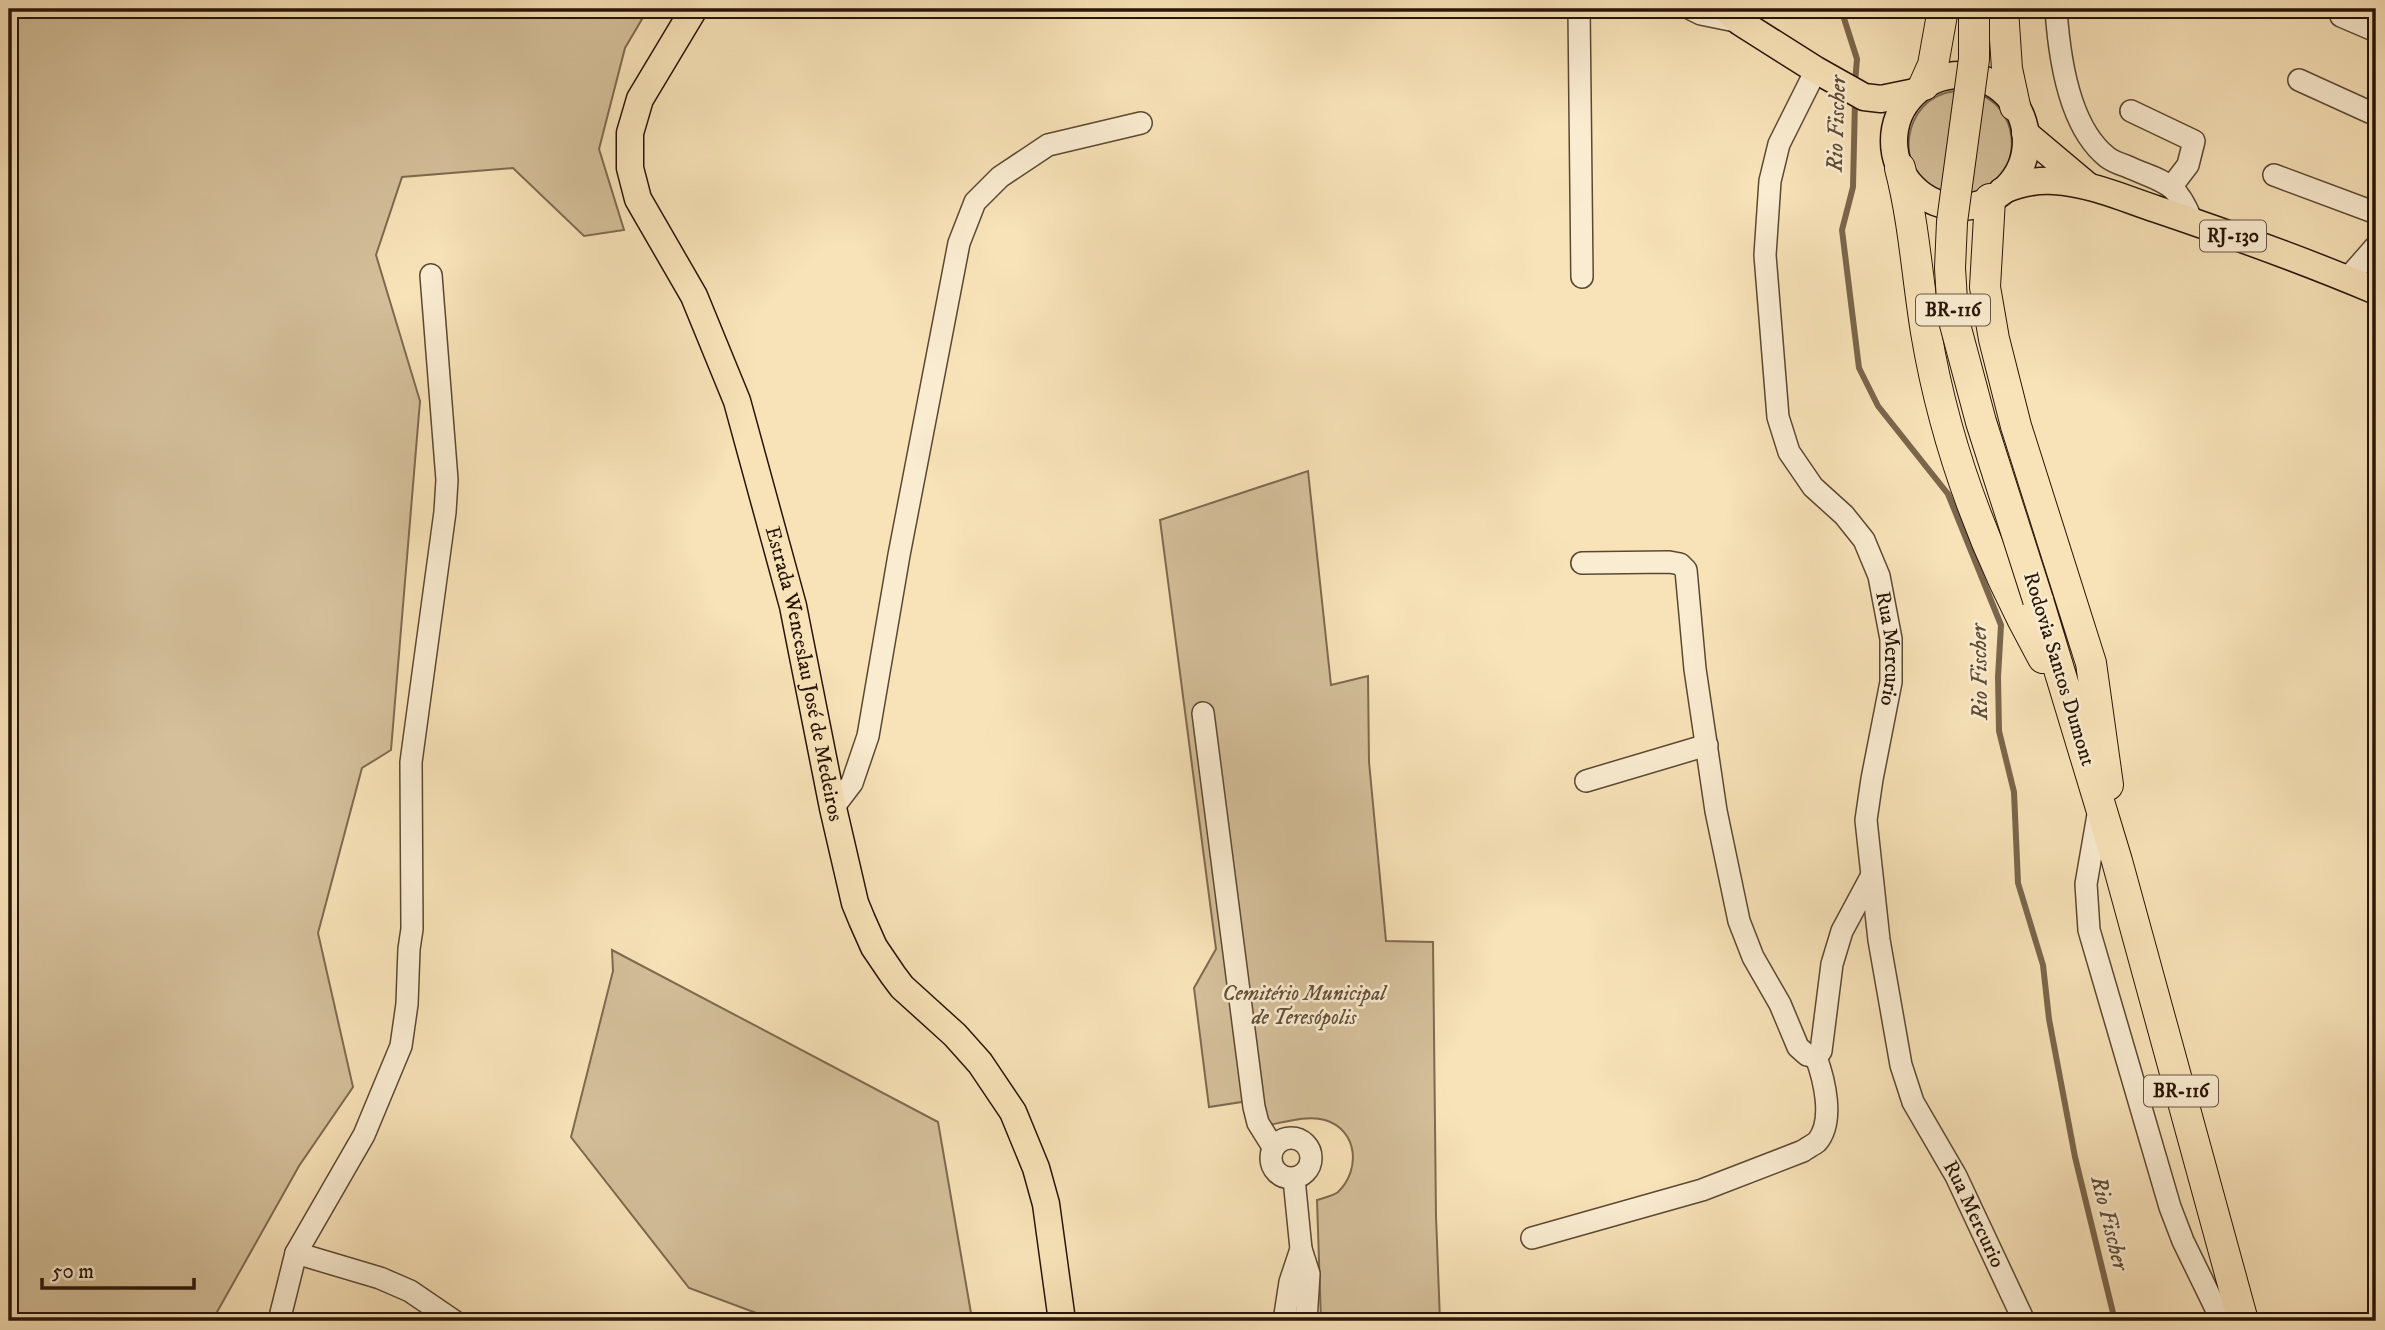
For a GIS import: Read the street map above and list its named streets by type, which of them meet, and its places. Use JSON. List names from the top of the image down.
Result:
{
  "streets": {
    "highway": ["BR-116", "Rodovia Santos Dumont"],
    "main road": ["RJ-130", "Estrada Wenceslau José de Medeiros"],
    "street": ["Rua Mercurio"]
  },
  "water": ["Rio Fischer"],
  "parks": ["Cemitério Municipal de Teresópolis"],
  "scale_bar": "50 m"
}
